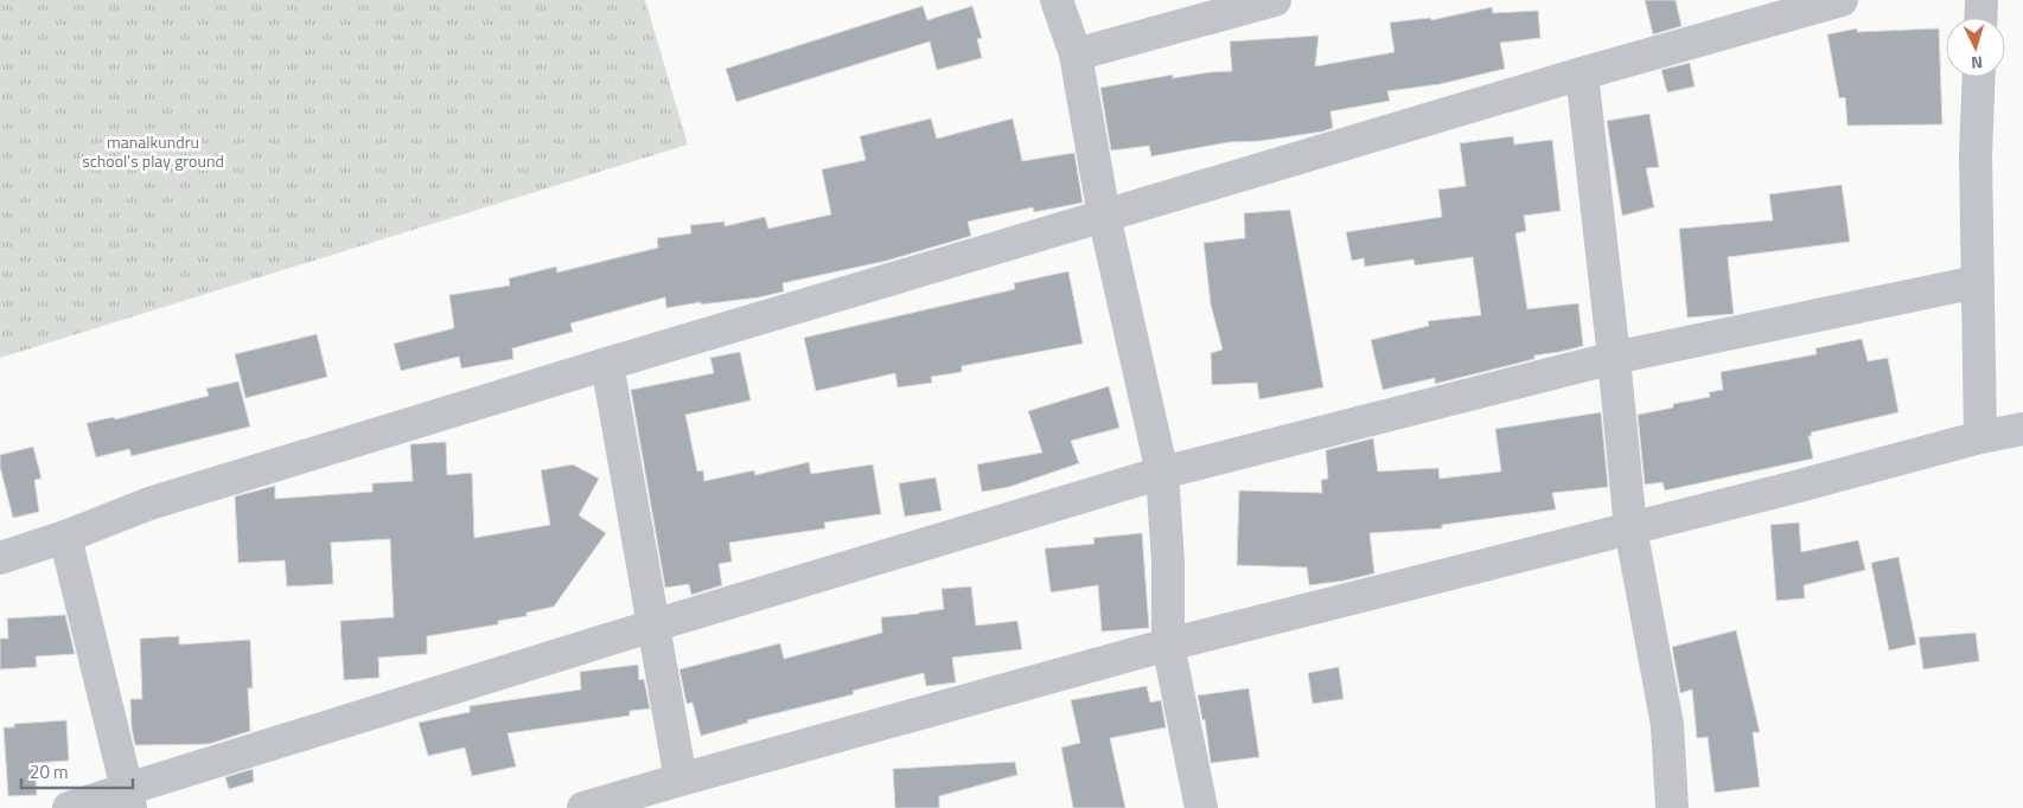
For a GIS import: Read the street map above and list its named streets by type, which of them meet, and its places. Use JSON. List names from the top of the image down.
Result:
{
  "parks": ["manalkundru school's play ground"],
  "scale_bar": "20 m",
  "north": "bottom"
}
